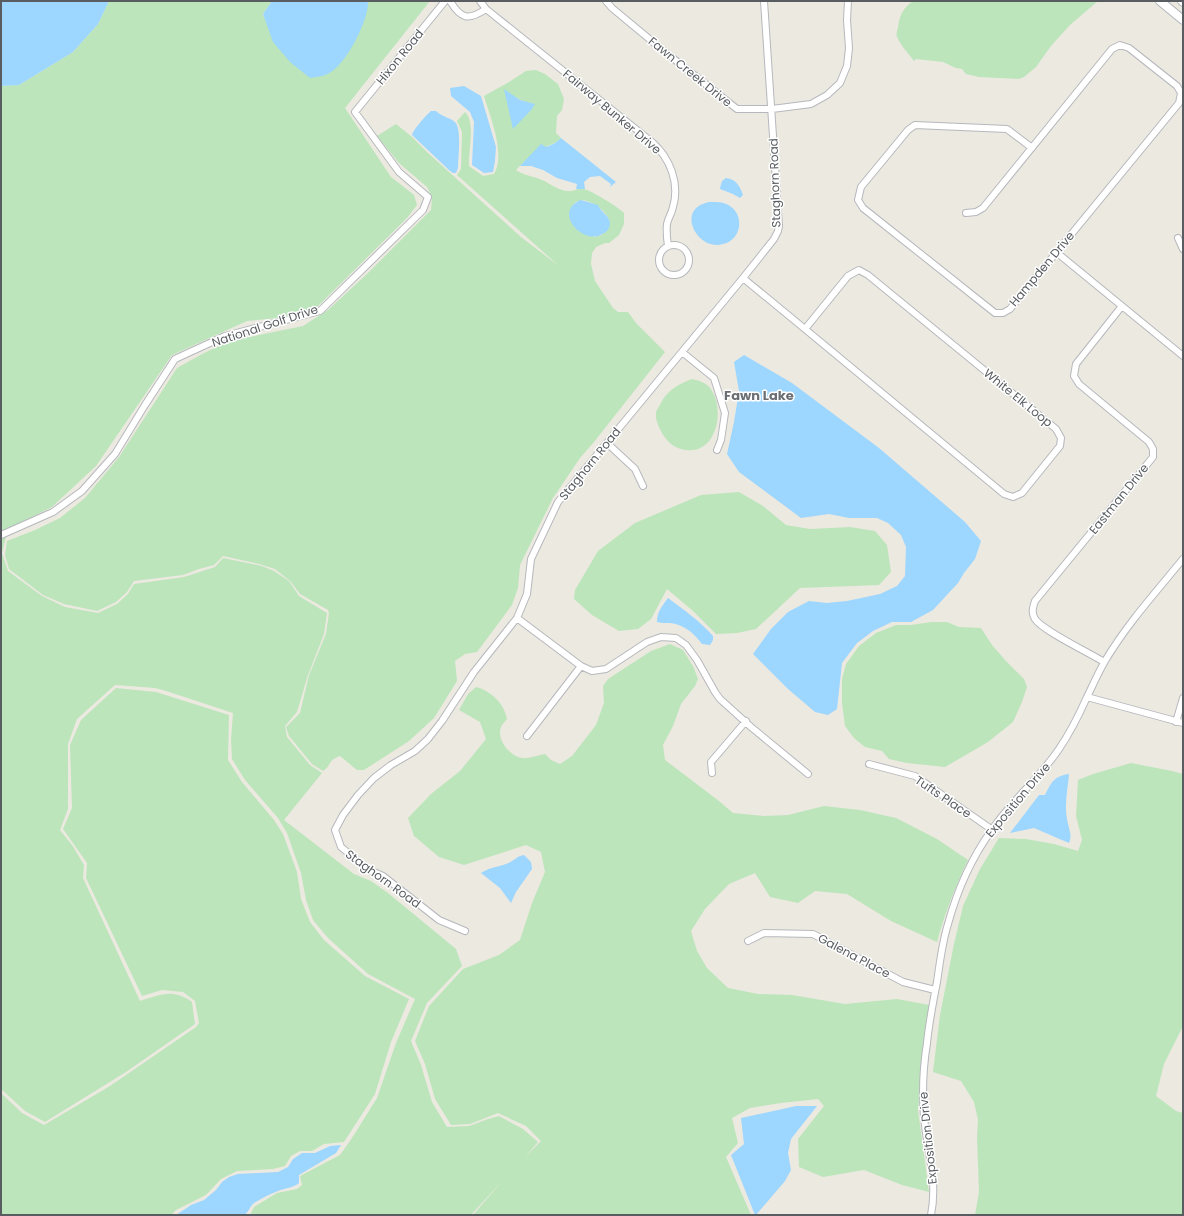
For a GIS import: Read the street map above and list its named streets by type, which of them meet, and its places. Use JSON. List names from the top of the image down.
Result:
{
  "streets": {
    "street": [
      "Hixon Road",
      "Fawn Creek Drive",
      "Fairway Bunker Drive",
      "Staghorn Road",
      "Hampden Drive",
      "National Golf Drive",
      "White Elk Loop",
      "Eastman Drive",
      "Tufts Place",
      "Exposition Drive",
      "Galena Place"
    ]
  },
  "crossings": [
    ["Hixon Road", "National Golf Drive"],
    ["Fawn Creek Drive", "Staghorn Road"],
    ["Staghorn Road", "White Elk Loop"],
    ["Eastman Drive", "Exposition Drive"],
    ["Tufts Place", "Exposition Drive"],
    ["Exposition Drive", "Galena Place"]
  ],
  "districts": ["Fawn Lake"]
}
